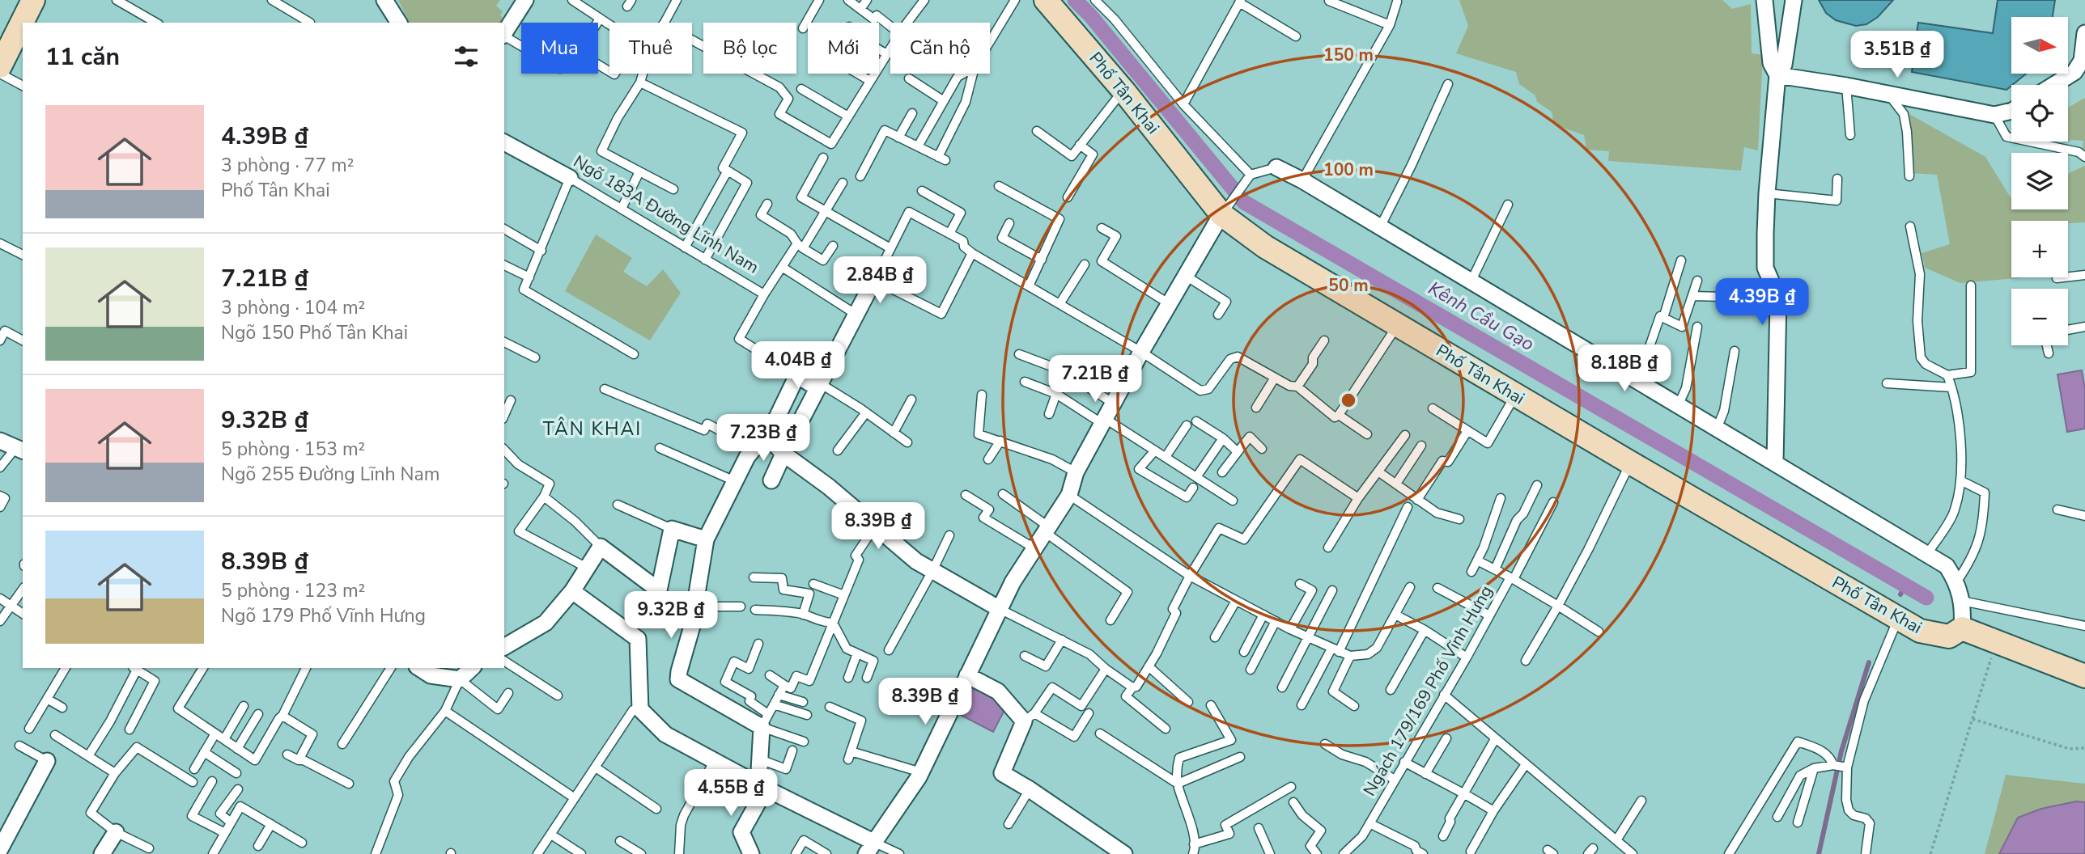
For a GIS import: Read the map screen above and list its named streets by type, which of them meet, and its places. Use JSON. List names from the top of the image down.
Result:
{
  "streets": {
    "street": ["Phố Tân Khai", "Ngõ 183A Đường Lĩnh Nam"],
    "lane": ["Ngách 179/169 Phố Vĩnh Hưng"]
  },
  "districts": ["TÂN KHAI"],
  "water": ["Kênh Cầu Gạo"],
  "north": "right",
  "page": {
    "map_buttons": ["+", "−"],
    "chip": [
      "Mua",
      "Thuê",
      "Bộ lọc",
      "Mới",
      "Căn hộ"
    ],
    "heading": "11 căn",
    "price": [
      "3.51B ₫",
      "2.84B ₫",
      "4.39B ₫",
      "4.04B ₫",
      "8.18B ₫",
      "7.21B ₫",
      "7.23B ₫",
      "8.39B ₫",
      "9.32B ₫",
      "8.39B ₫",
      "4.55B ₫"
    ],
    "list": [
      {
        "name": "4.39B ₫",
        "note": "3 phòng · 77 m² · Phố Tân Khai"
      },
      {
        "name": "7.21B ₫",
        "note": "3 phòng · 104 m² · Ngõ 150 Phố Tân Khai"
      },
      {
        "name": "9.32B ₫",
        "note": "5 phòng · 153 m² · Ngõ 255 Đường Lĩnh Nam"
      },
      {
        "name": "8.39B ₫",
        "note": "5 phòng · 123 m² · Ngõ 179 Phố Vĩnh Hưng"
      }
    ]
  },
  "rings": ["150 m", "100 m", "50 m"]
}
